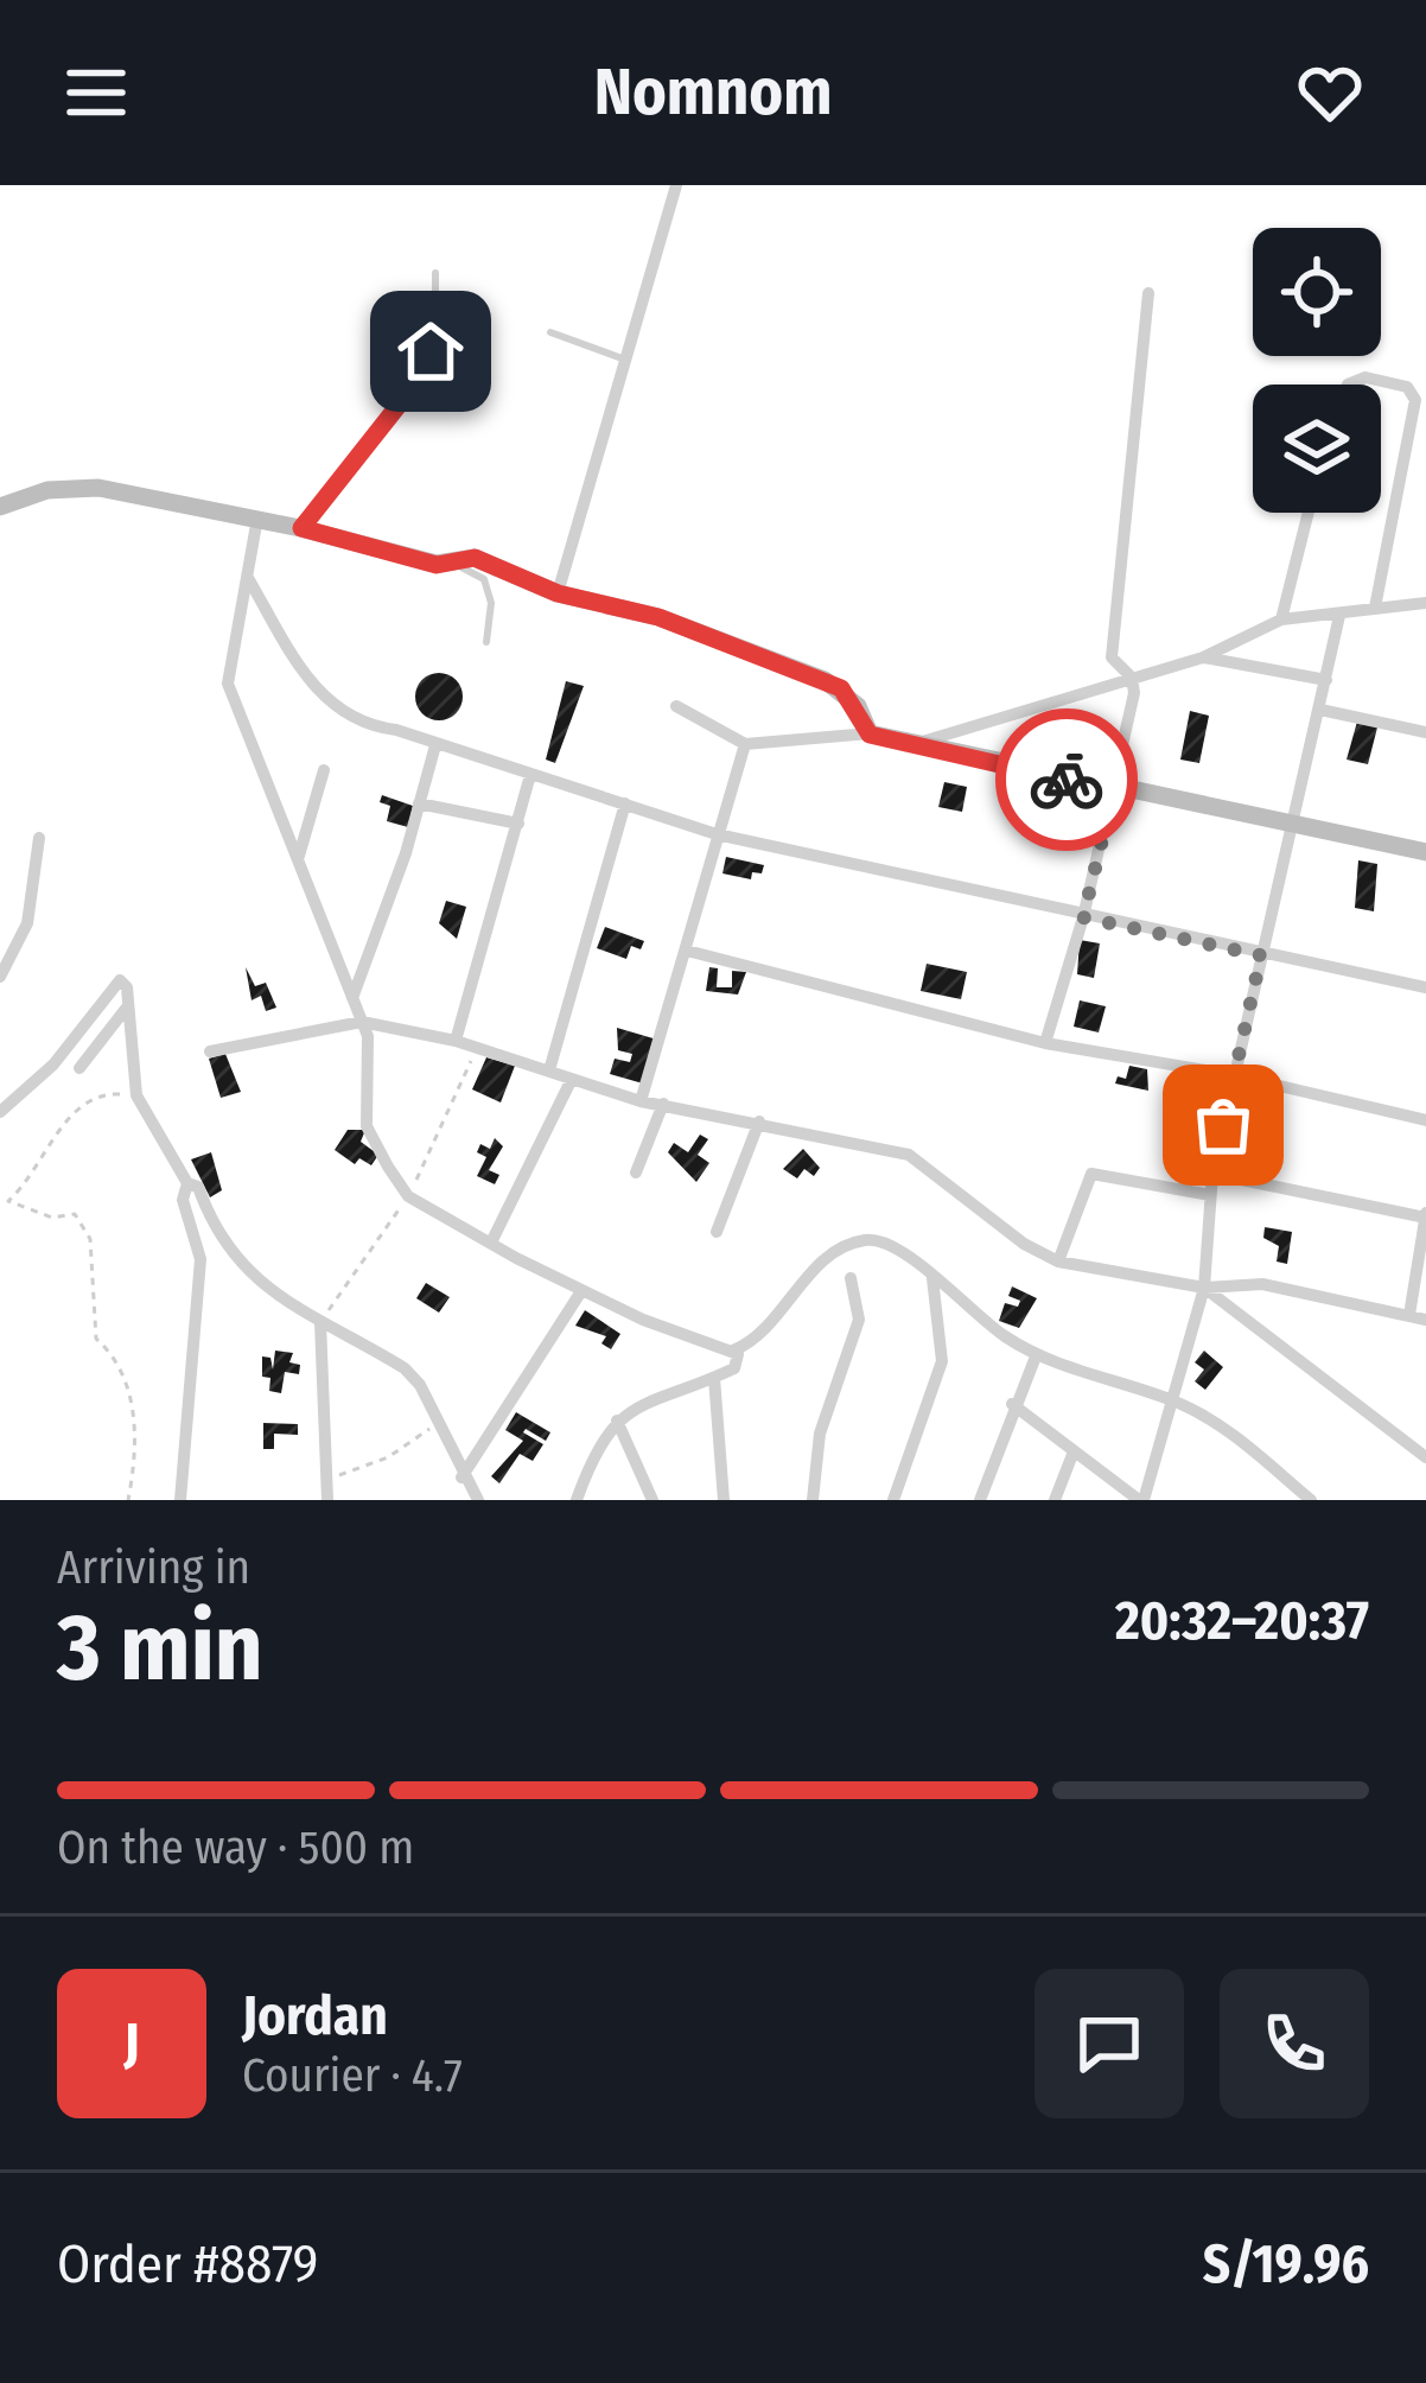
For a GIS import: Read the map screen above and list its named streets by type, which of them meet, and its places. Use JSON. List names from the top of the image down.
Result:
{
  "page": {
    "header": "Nomnom",
    "heading": ["3 min", "Arriving in", "20:32–20:37"],
    "panel": [
      "Jordan",
      "Courier · 4.7",
      "Order #8879",
      "S/19.96"
    ],
    "bar": "On the way · 500 m",
    "round": "J"
  }
}
